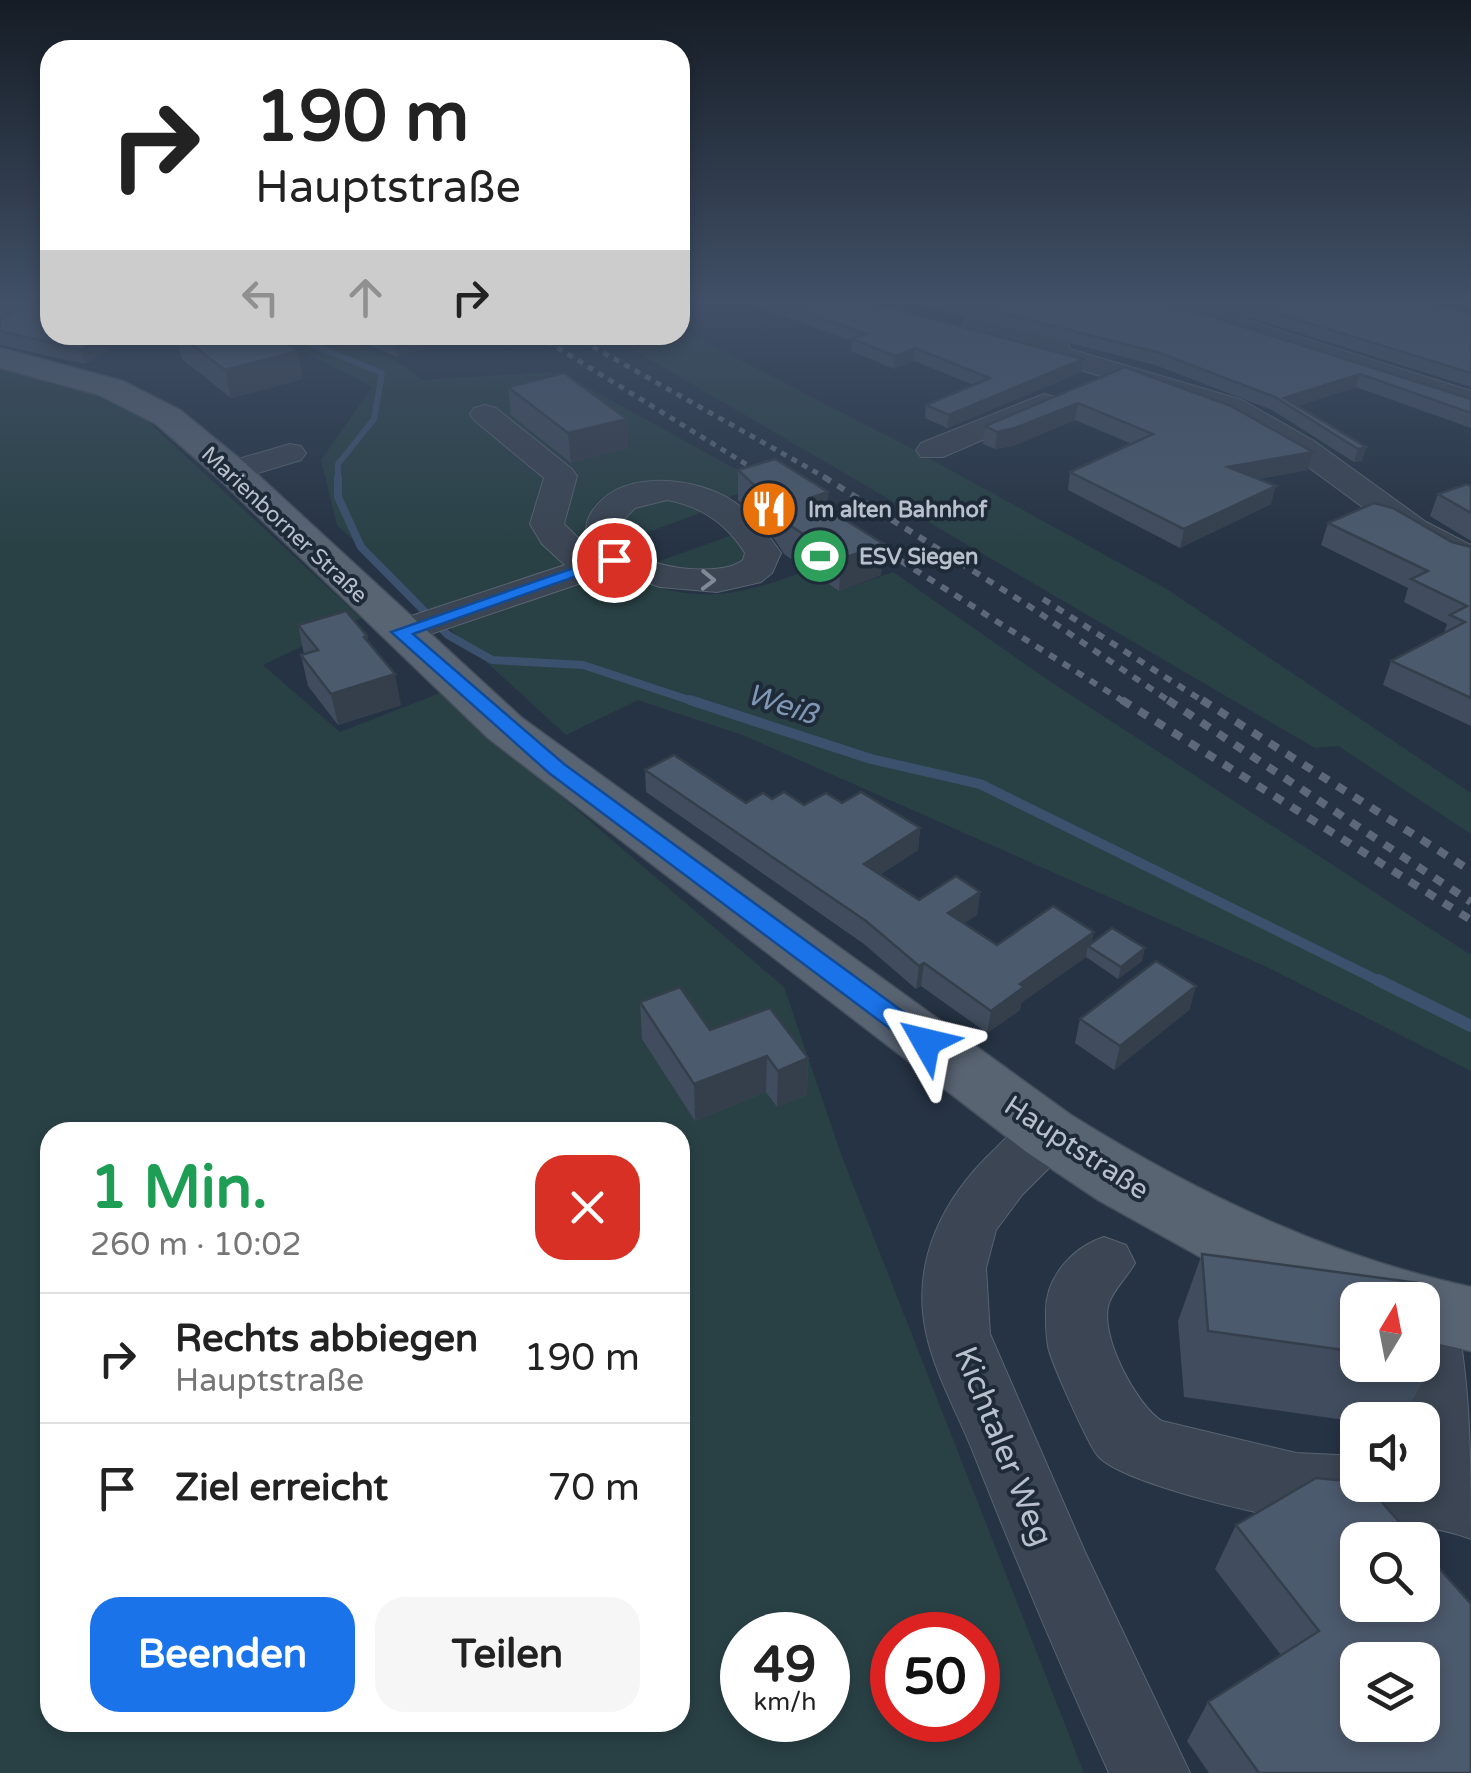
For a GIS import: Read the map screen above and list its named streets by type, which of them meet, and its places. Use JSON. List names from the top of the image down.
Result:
{
  "streets": {
    "main road": ["Marienborner Straße", "Hauptstraße"],
    "street": ["Kichtaler Weg"]
  },
  "crossings": [
    ["Marienborner Straße", "Hauptstraße"],
    ["Hauptstraße", "Kichtaler Weg"]
  ],
  "water": ["Weiß"],
  "places": {
    "restaurant": ["Im alten Bahnhof"],
    "sports": ["ESV Siegen"]
  },
  "north": "top",
  "page": {
    "turn": ["190 m", "Hauptstraße"],
    "heading": ["1 Min.", "260 m · 10:02"],
    "list": [
      {
        "name": "Rechts abbiegen",
        "note": "Hauptstraße",
        "value": "190 m"
      },
      {
        "name": "Ziel erreicht",
        "value": "70 m"
      }
    ],
    "buttons": ["Beenden", "Teilen"],
    "speed": "49 km/h",
    "limit": "50"
  }
}
